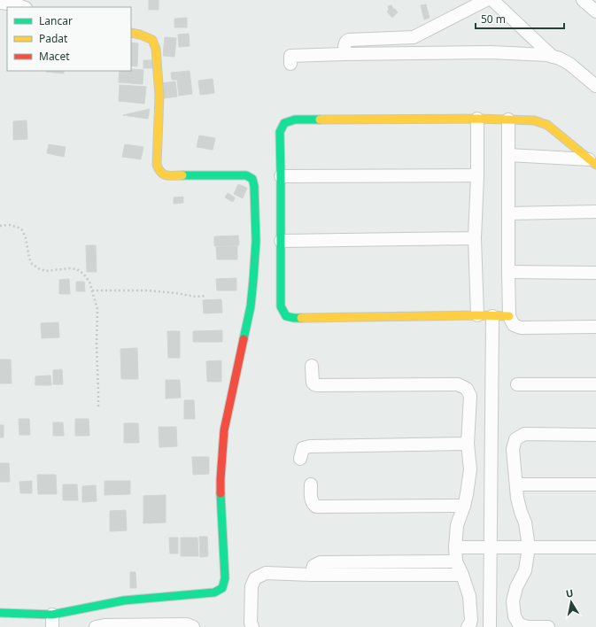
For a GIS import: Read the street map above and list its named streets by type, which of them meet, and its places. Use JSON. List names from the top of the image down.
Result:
{
  "legend": ["Lancar", "Padat", "Macet"],
  "scale_bar": "50 m",
  "north": "top"
}
